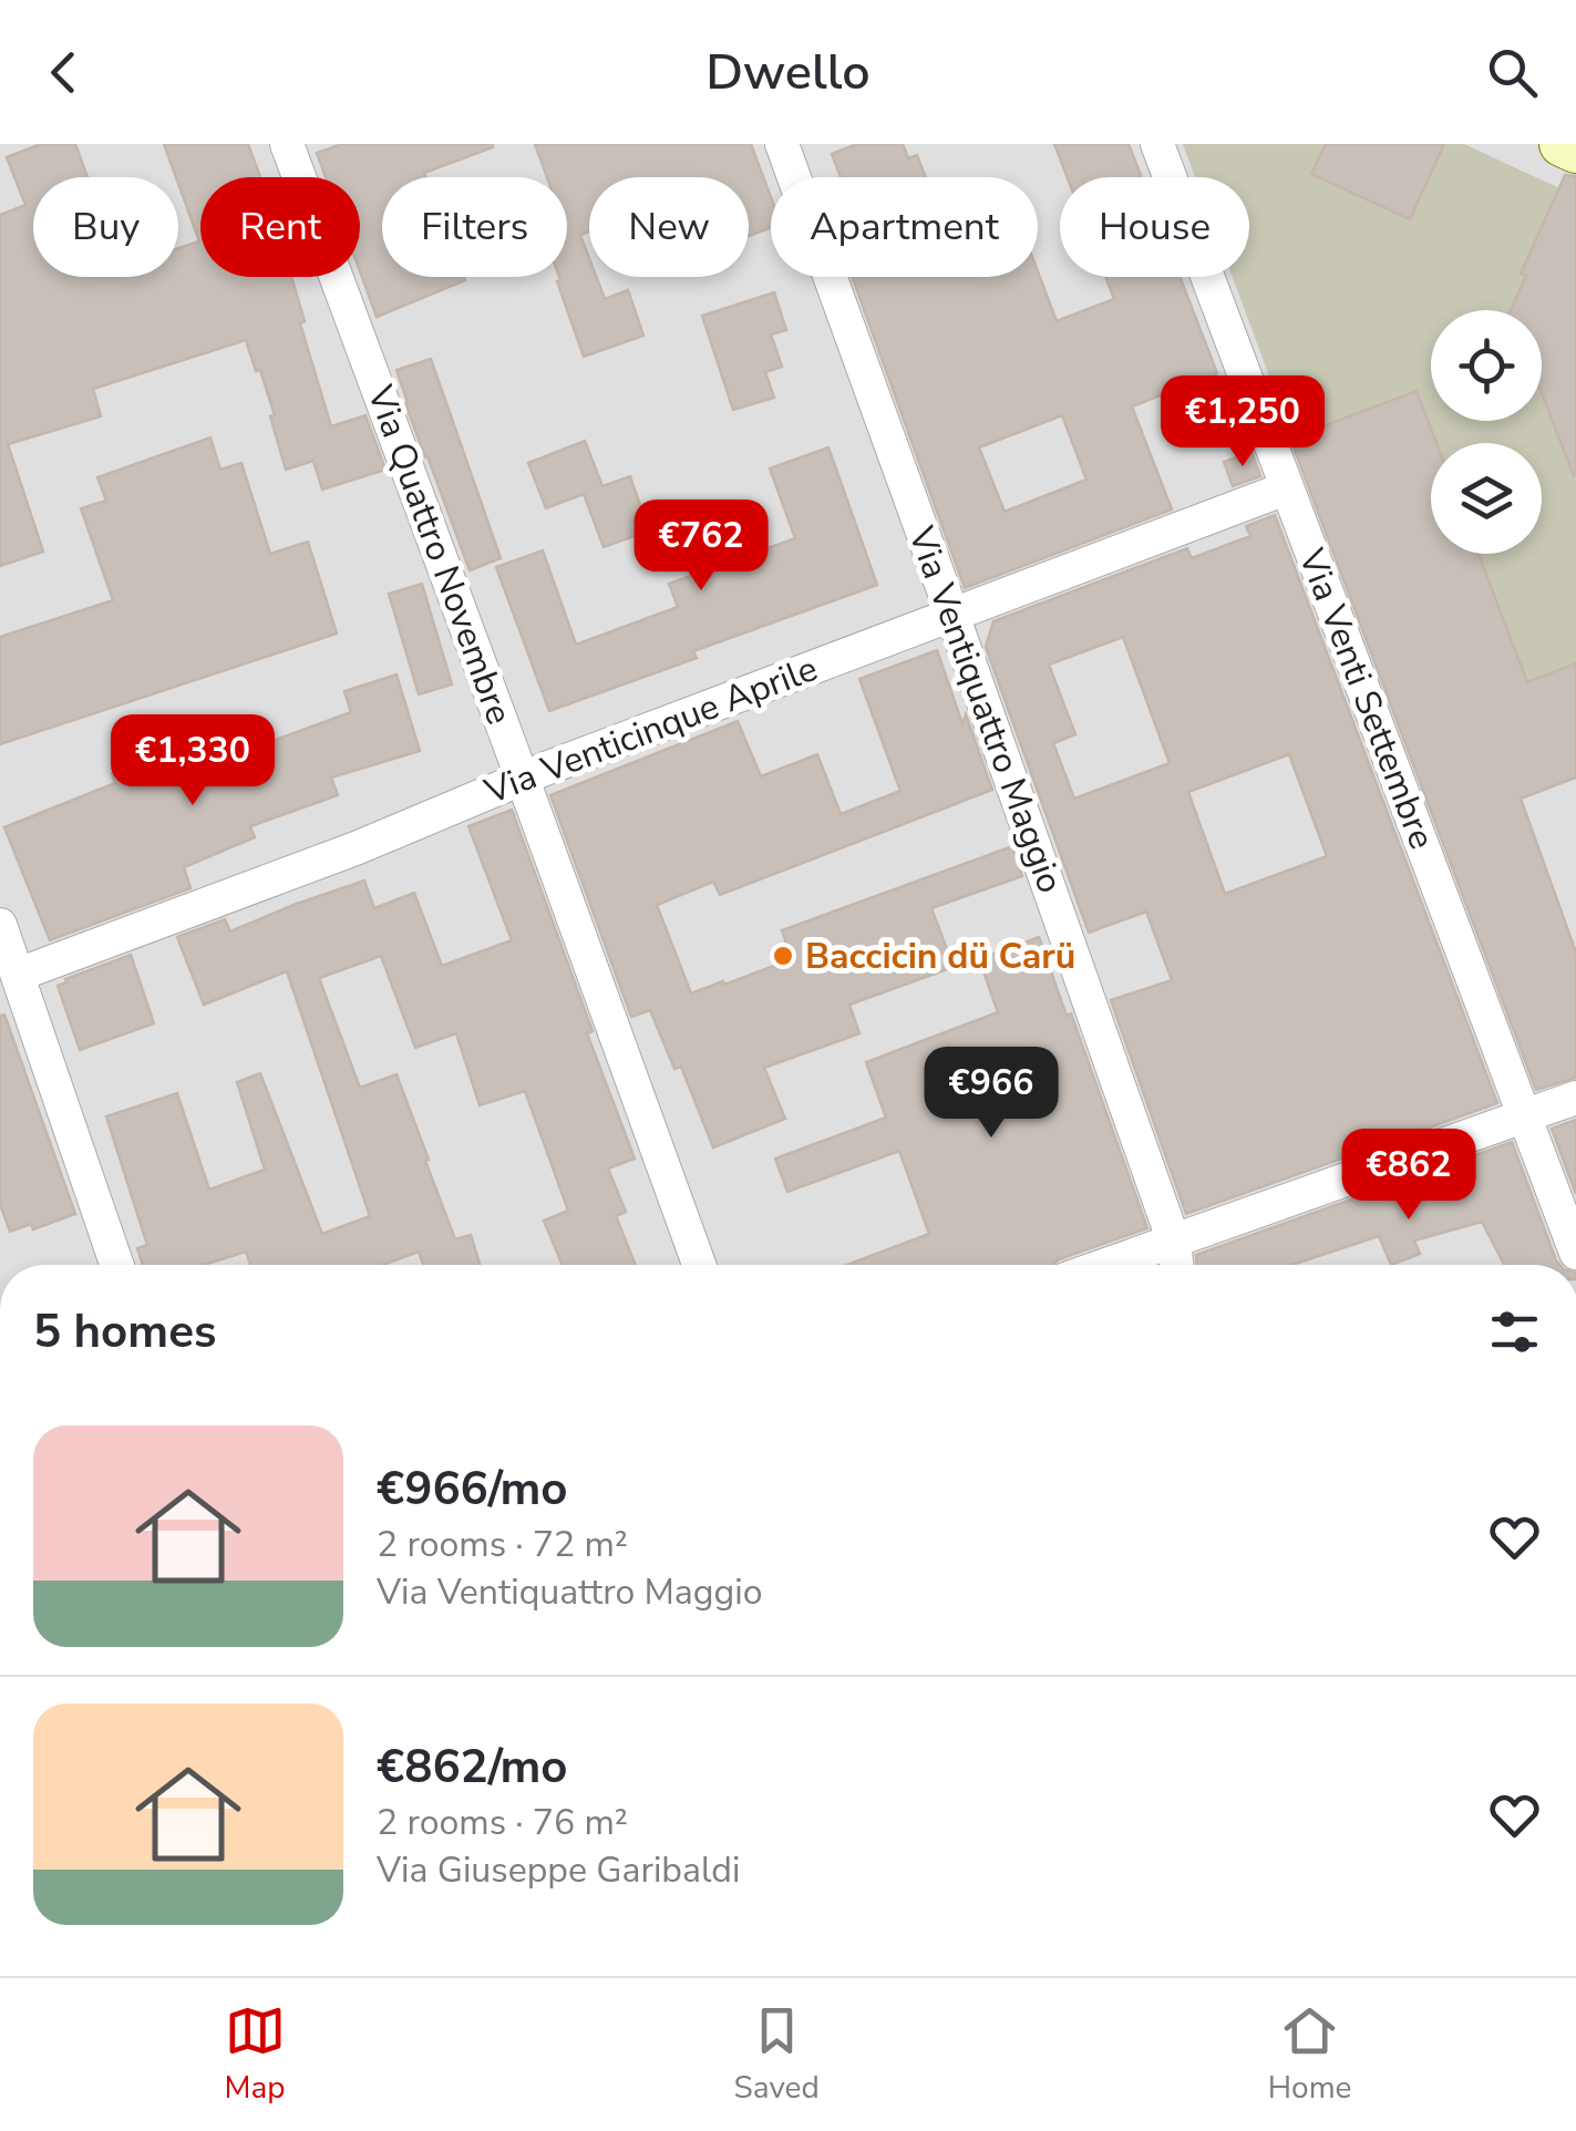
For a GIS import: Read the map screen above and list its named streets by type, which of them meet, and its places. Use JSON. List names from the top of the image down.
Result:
{
  "streets": {
    "street": [
      "Via Quattro Novembre",
      "Via Venti Settembre",
      "Via Ventiquattro Maggio",
      "Via Venticinque Aprile"
    ]
  },
  "crossings": [
    ["Via Quattro Novembre", "Via Venticinque Aprile"],
    ["Via Venti Settembre", "Via Venticinque Aprile"],
    ["Via Ventiquattro Maggio", "Via Venticinque Aprile"]
  ],
  "places": ["Baccicin dü Carü"],
  "page": {
    "header": "Dwello",
    "chip": [
      "Buy",
      "Rent",
      "Filters",
      "New",
      "Apartment",
      "House"
    ],
    "price": [
      "€1,250",
      "€762",
      "€1,330",
      "€966",
      "€862"
    ],
    "heading": "5 homes",
    "list": [
      {
        "name": "€966/mo",
        "note": "2 rooms · 72 m² · Via Ventiquattro Maggio"
      },
      {
        "name": "€862/mo",
        "note": "2 rooms · 76 m² · Via Giuseppe Garibaldi"
      }
    ],
    "tabs": ["Map", "Saved", "Home"]
  }
}
